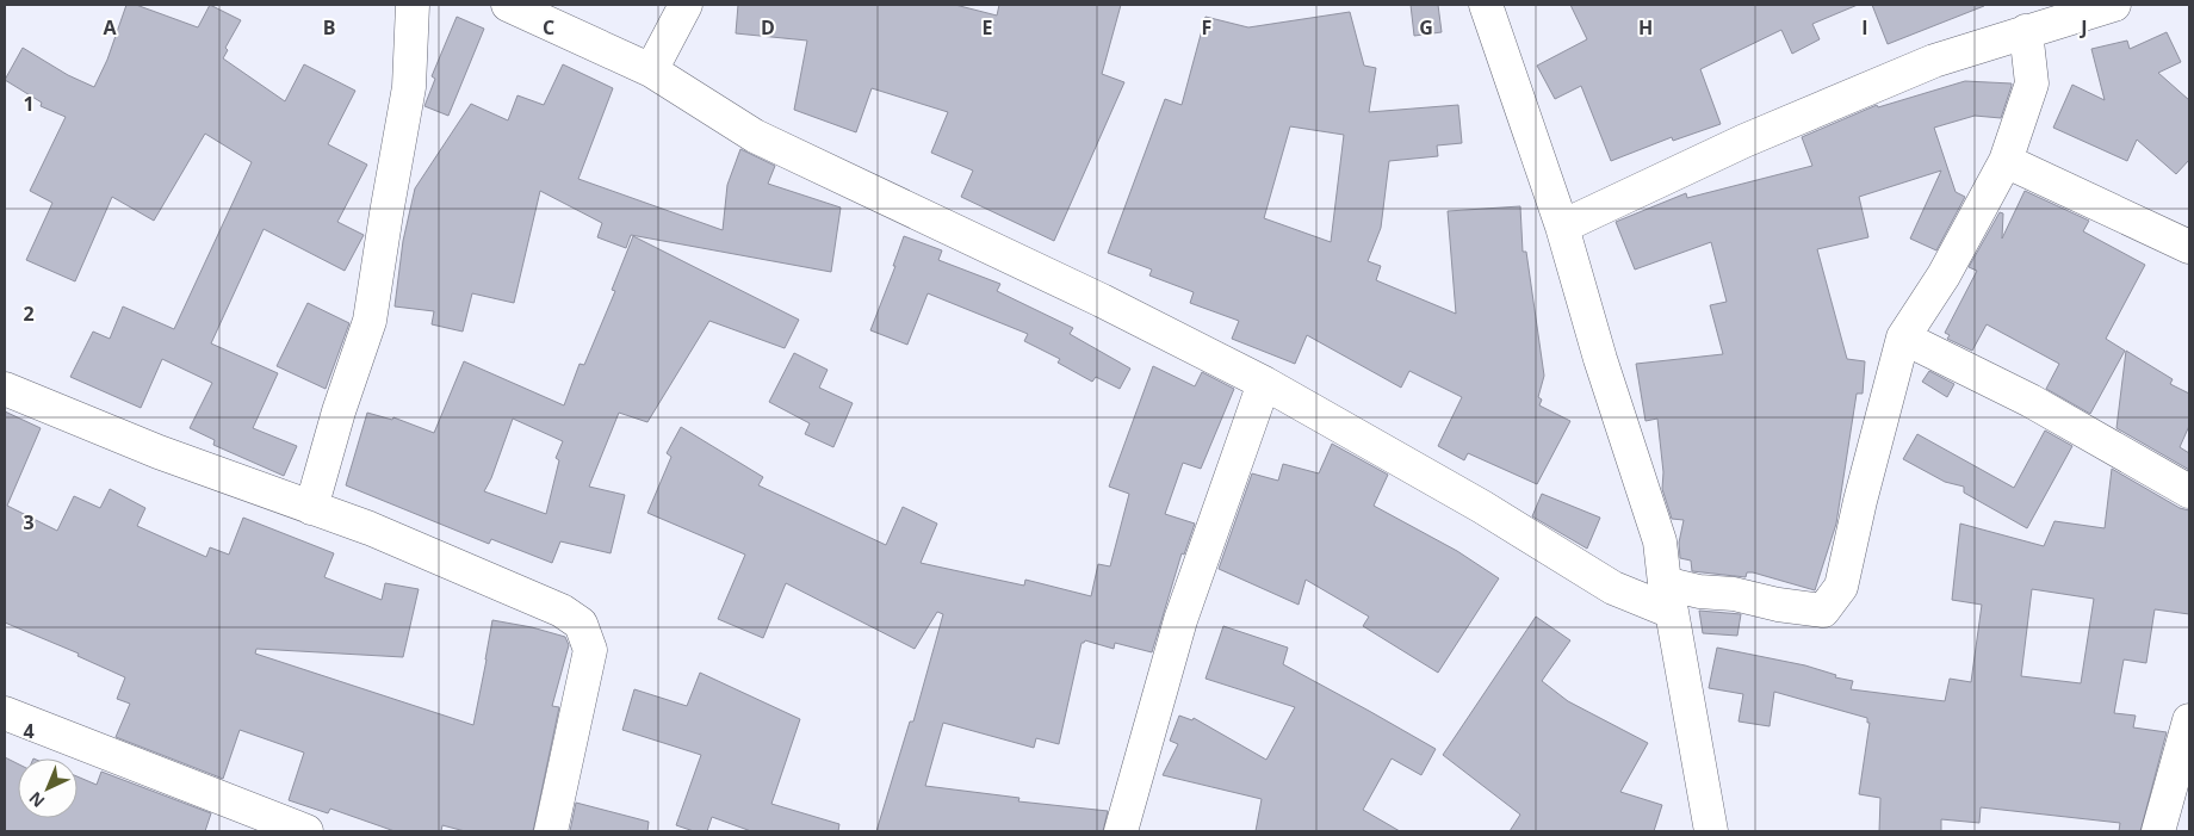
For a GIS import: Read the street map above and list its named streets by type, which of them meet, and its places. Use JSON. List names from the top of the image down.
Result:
{
  "north": "bottom left",
  "grid": {
    "columns": [
      "A",
      "B",
      "C",
      "D",
      "E",
      "F",
      "G",
      "H",
      "I",
      "J"
    ],
    "rows": [
      "1",
      "2",
      "3",
      "4"
    ]
  }
}
